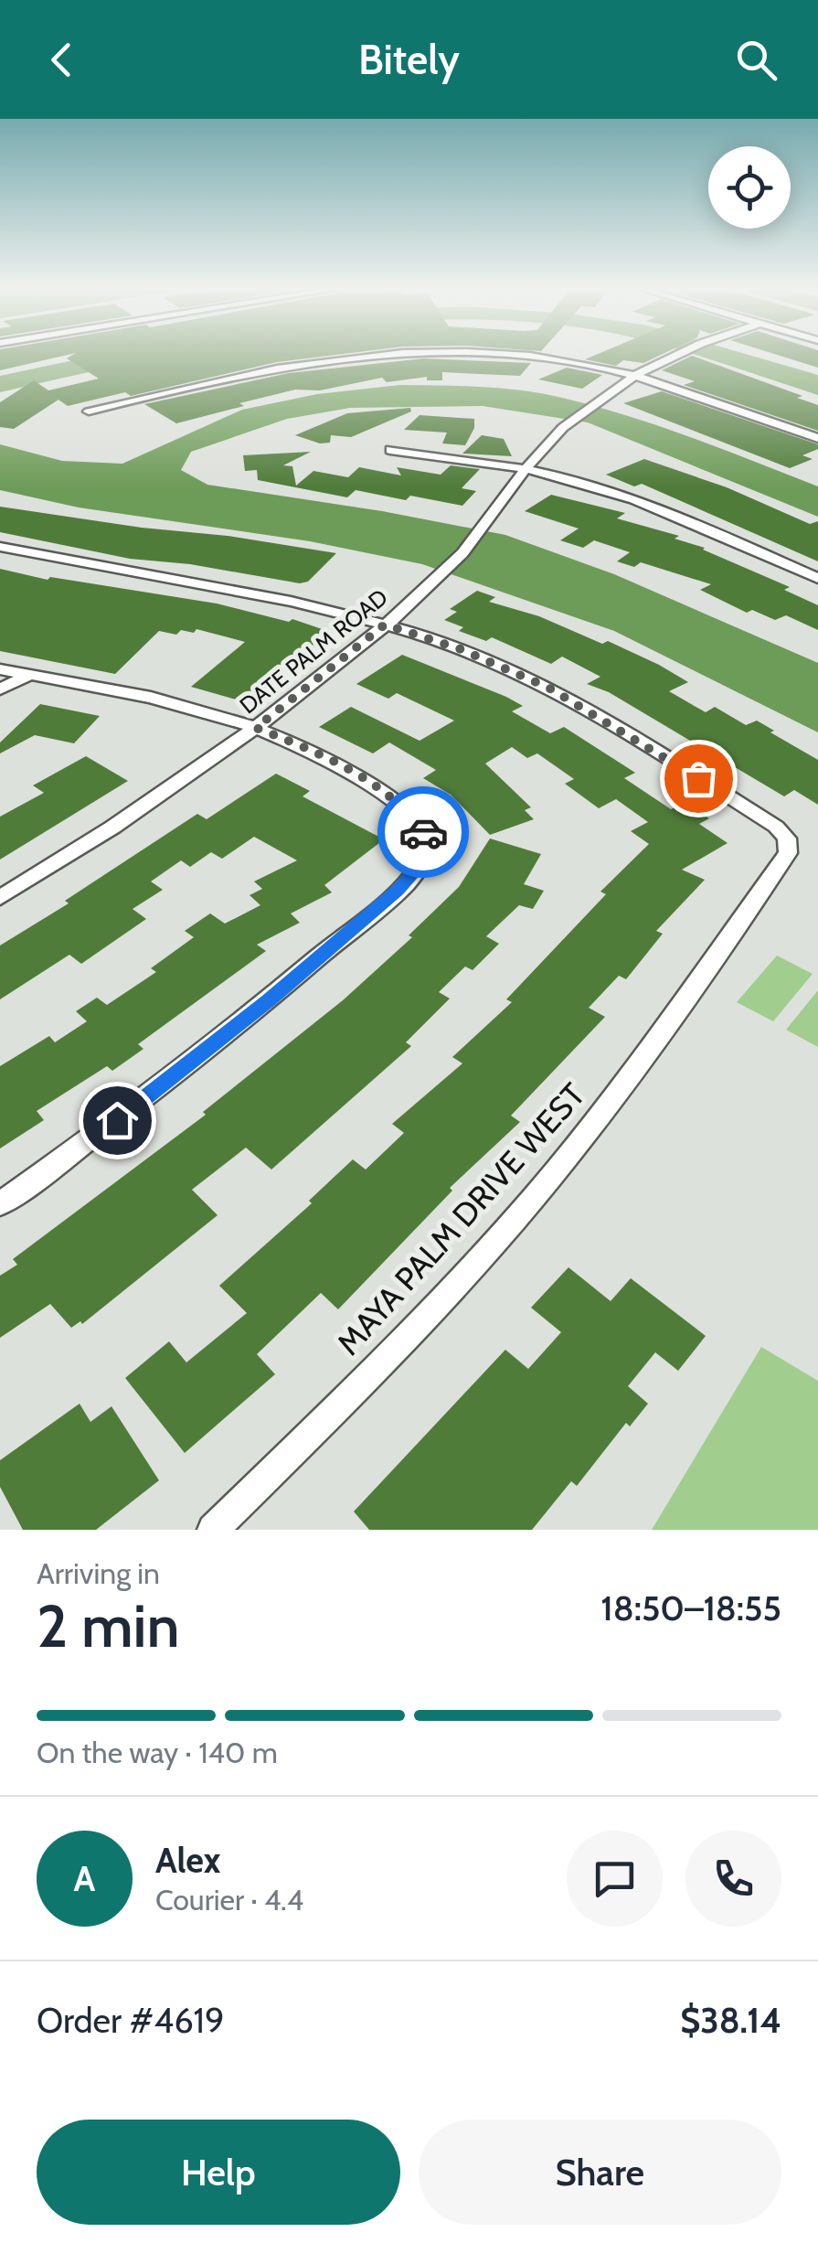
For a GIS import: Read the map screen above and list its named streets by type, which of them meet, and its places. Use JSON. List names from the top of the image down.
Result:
{
  "streets": {
    "street": ["DATE PALM ROAD", "MAYA PALM DRIVE WEST"]
  },
  "crossings": [
    ["DATE PALM ROAD", "MAYA PALM DRIVE WEST"]
  ],
  "page": {
    "header": "Bitely",
    "heading": ["2 min", "Arriving in", "18:50–18:55"],
    "panel": [
      "Alex",
      "Courier · 4.4",
      "Order #4619",
      "$38.14"
    ],
    "bar": "On the way · 140 m",
    "round": "A",
    "buttons": ["Help", "Share"]
  }
}
